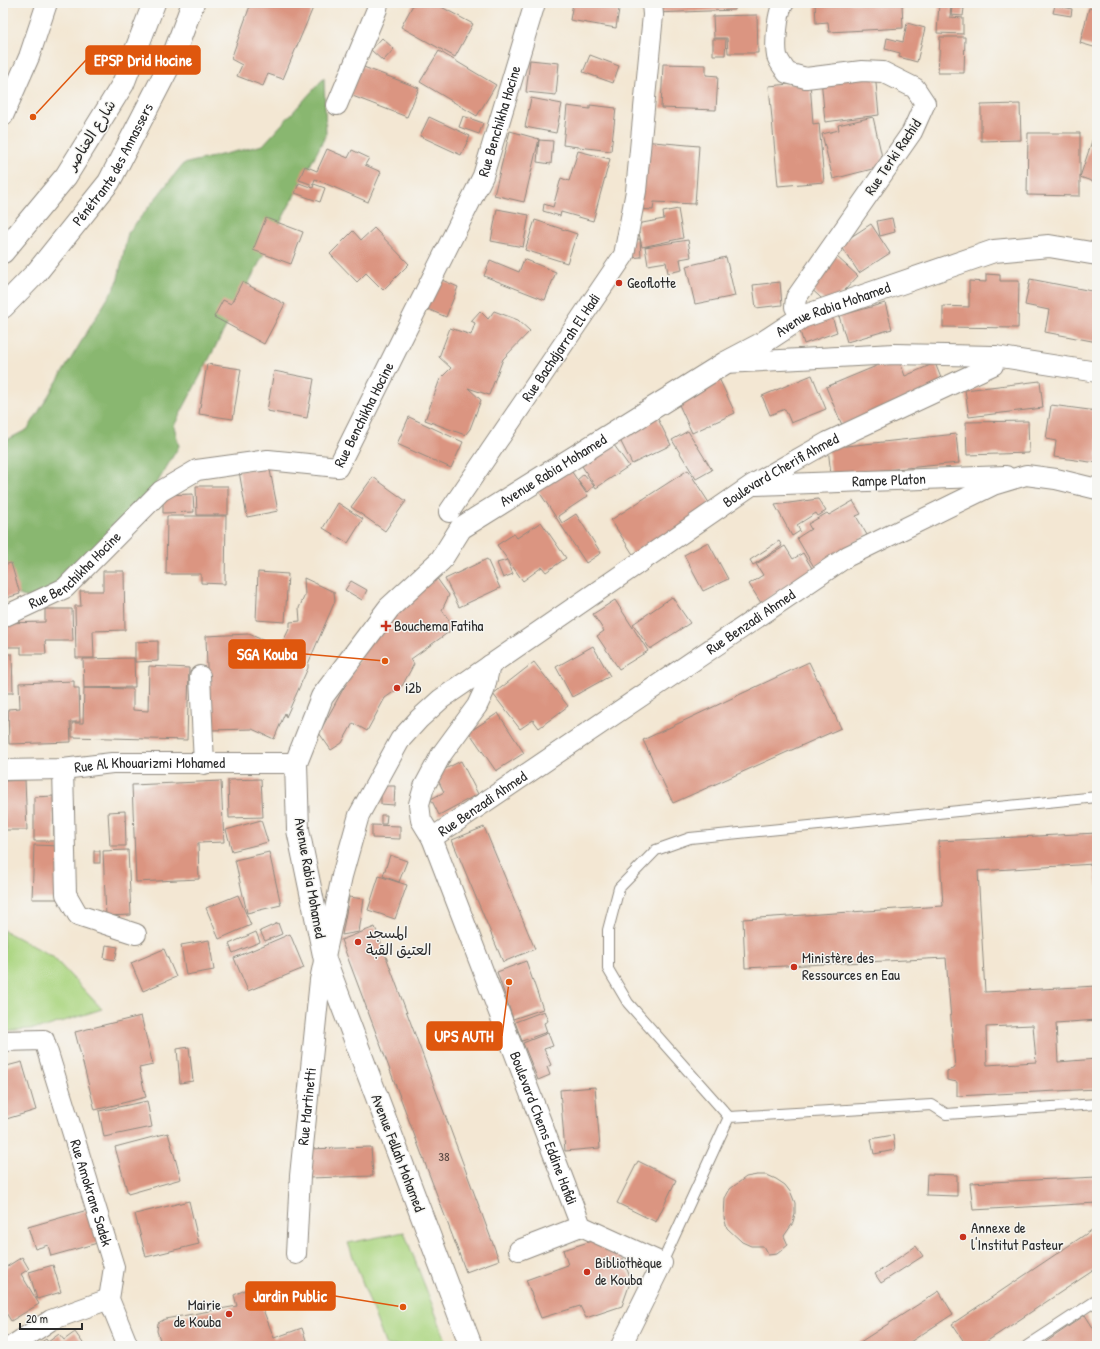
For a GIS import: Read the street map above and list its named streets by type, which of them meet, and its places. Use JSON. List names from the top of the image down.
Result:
{
  "streets": {
    "main road": [
      "شارع العناصر",
      "Pénétrante des Annassers",
      "Avenue Rabia Mohamed",
      "Avenue Fellah Mohamed"
    ],
    "street": [
      "Rue Benchikha Hocine",
      "Rue Terki Rachid",
      "Rue Bachdjarrah El Hadi",
      "Boulevard Cherifi Ahmed",
      "Rampe Platon",
      "Rue Benzadi Ahmed",
      "Rue Al Khouarizmi Mohamed",
      "Rue Martinetti",
      "Boulevard Chems Eddine Hafidi",
      "Rue Amokrane Sadek"
    ]
  },
  "crossings": [
    ["Rue Terki Rachid", "Avenue Rabia Mohamed"],
    ["Avenue Rabia Mohamed", "Boulevard Cherifi Ahmed"],
    ["Avenue Rabia Mohamed", "Rue Al Khouarizmi Mohamed"],
    ["Avenue Rabia Mohamed", "Rue Martinetti"],
    ["Avenue Rabia Mohamed", "Avenue Fellah Mohamed"],
    ["Boulevard Cherifi Ahmed", "Rampe Platon"],
    ["Boulevard Cherifi Ahmed", "Rue Martinetti"],
    ["Boulevard Cherifi Ahmed", "Boulevard Chems Eddine Hafidi"],
    ["Boulevard Cherifi Ahmed", "Avenue Fellah Mohamed"],
    ["Rampe Platon", "Rue Benzadi Ahmed"],
    ["Rue Benzadi Ahmed", "Boulevard Chems Eddine Hafidi"],
    ["Rue Martinetti", "Avenue Fellah Mohamed"]
  ],
  "places": {
    "other": [
      "EPSP Drid Hocine",
      "Geoflotte",
      "SGA Kouba",
      "i2b",
      "المسجد العتيق القبة",
      "Ministère des Ressources en Eau",
      "UPS AUTH",
      "Annexe de l'Institut Pasteur",
      "Bibliothèque de Kouba",
      "Jardin Public",
      "Mairie de Kouba"
    ],
    "health": ["Bouchema Fatiha"]
  },
  "house_numbers": ["38"],
  "scale_bar": "20 m"
}
